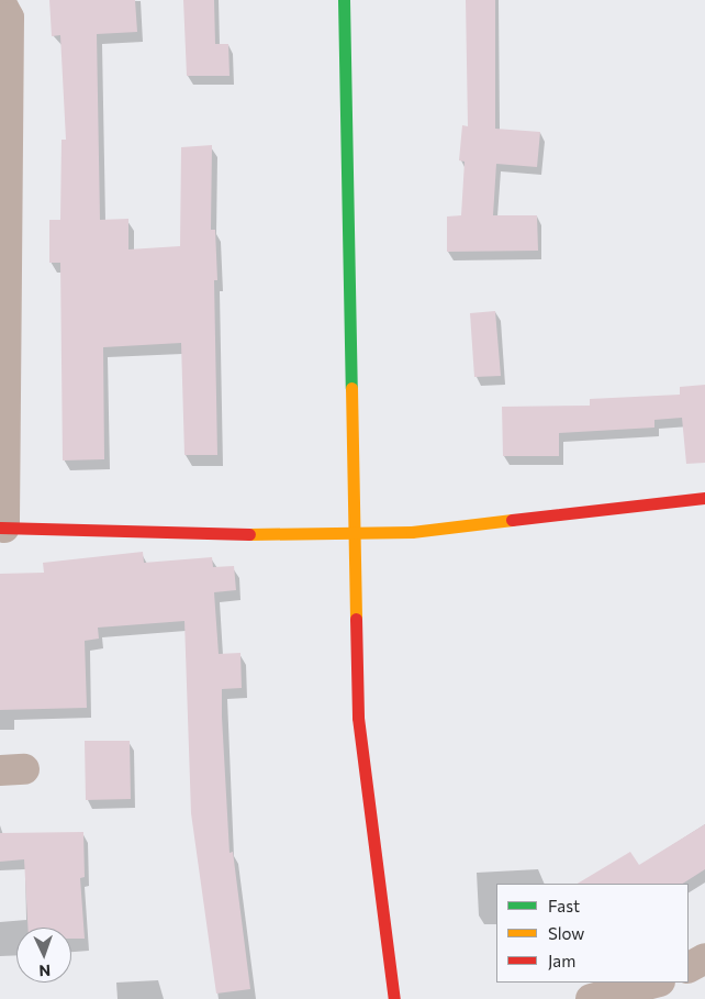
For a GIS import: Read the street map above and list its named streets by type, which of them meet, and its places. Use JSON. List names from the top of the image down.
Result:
{
  "legend": ["Fast", "Slow", "Jam"],
  "north": "bottom"
}
